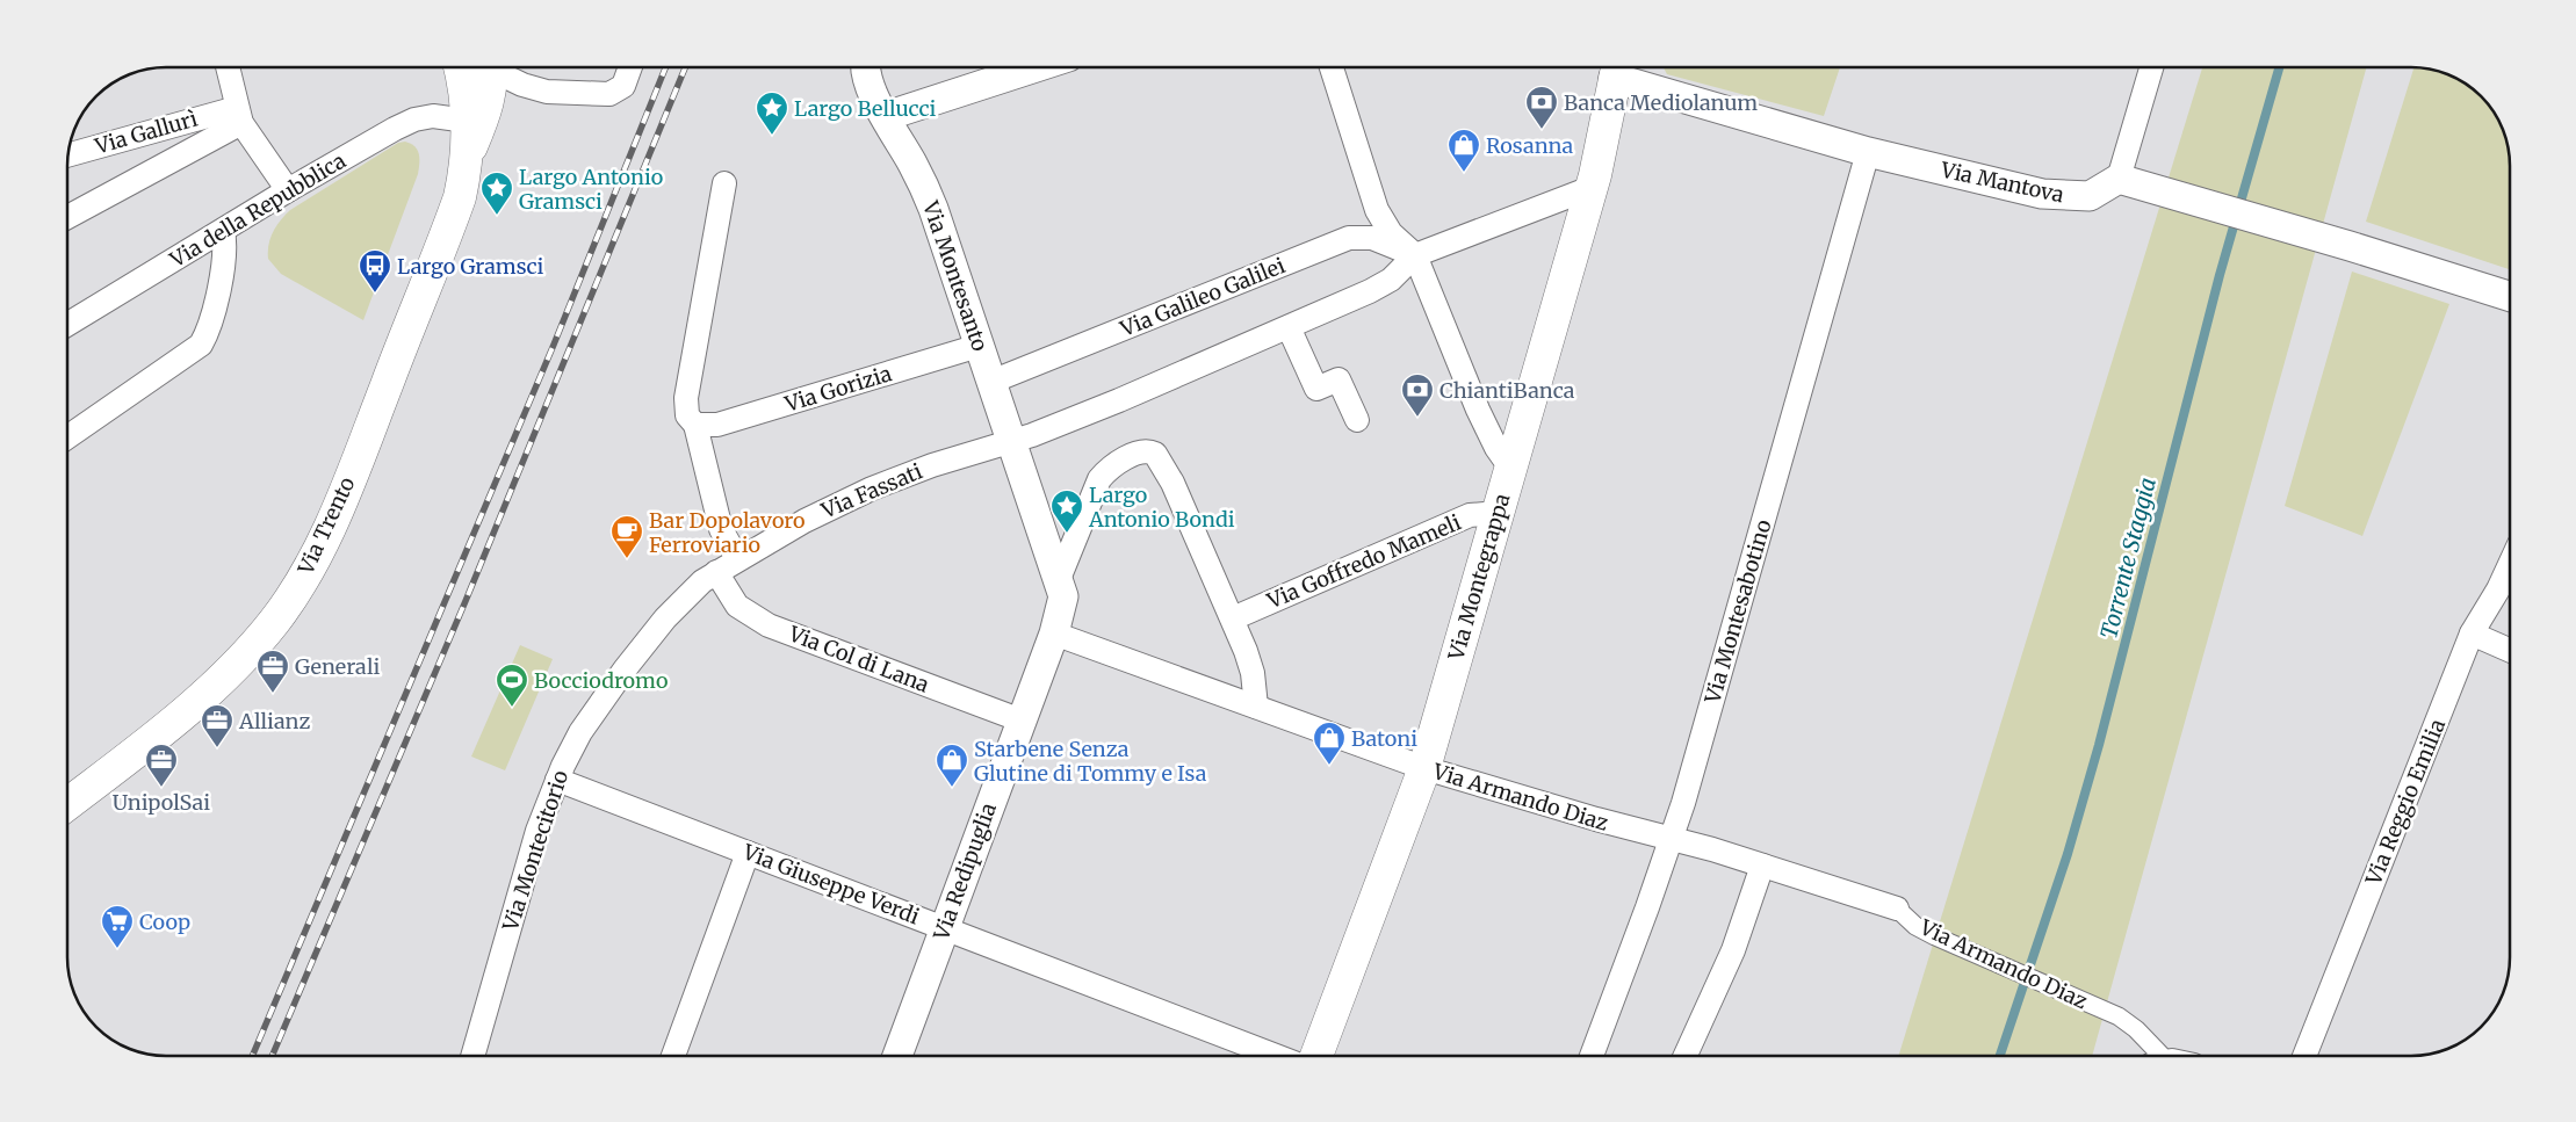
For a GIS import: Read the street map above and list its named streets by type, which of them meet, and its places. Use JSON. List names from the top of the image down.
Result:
{
  "streets": {
    "main road": ["Via Trento", "Via Montegrappa"],
    "street": [
      "Via Gallurì",
      "Via Mantova",
      "Via della Repubblica",
      "Via Montesanto",
      "Via Galileo Galilei",
      "Via Gorizia",
      "Via Fassati",
      "Via Goffredo Mameli",
      "Via Montesabotino",
      "Via Col di Lana",
      "Via Armando Diaz",
      "Via Reggio Emilia",
      "Via Montecitorio",
      "Via Redipuglia",
      "Via Giuseppe Verdi"
    ]
  },
  "crossings": [
    ["Via Mantova", "Via Montesabotino"],
    ["Via Montesanto", "Via Galileo Galilei"],
    ["Via Montesanto", "Via Gorizia"],
    ["Via Montesanto", "Via Fassati"],
    ["Via Montesanto", "Via Redipuglia"],
    ["Via Fassati", "Via Montecitorio"],
    ["Via Goffredo Mameli", "Via Montegrappa"],
    ["Via Montegrappa", "Via Armando Diaz"],
    ["Via Montesabotino", "Via Armando Diaz"],
    ["Via Col di Lana", "Via Montecitorio"],
    ["Via Col di Lana", "Via Redipuglia"],
    ["Via Armando Diaz", "Via Redipuglia"],
    ["Via Montecitorio", "Via Giuseppe Verdi"],
    ["Via Redipuglia", "Via Giuseppe Verdi"]
  ],
  "water": ["Torrente Staggia"],
  "places": {
    "bank": ["Banca Mediolanum", "ChiantiBanca"],
    "place": ["Largo Bellucci", "Largo Antonio Gramsci", "Largo Antonio Bondi"],
    "shop": ["Rosanna", "Batoni", "Starbene Senza Glutine di Tommy e Isa"],
    "bus stop": ["Largo Gramsci"],
    "cafe": ["Bar Dopolavoro Ferroviario"],
    "office": ["Generali", "Allianz", "UnipolSai"],
    "sports": ["Bocciodromo"],
    "supermarket": ["Coop"]
  }
}
